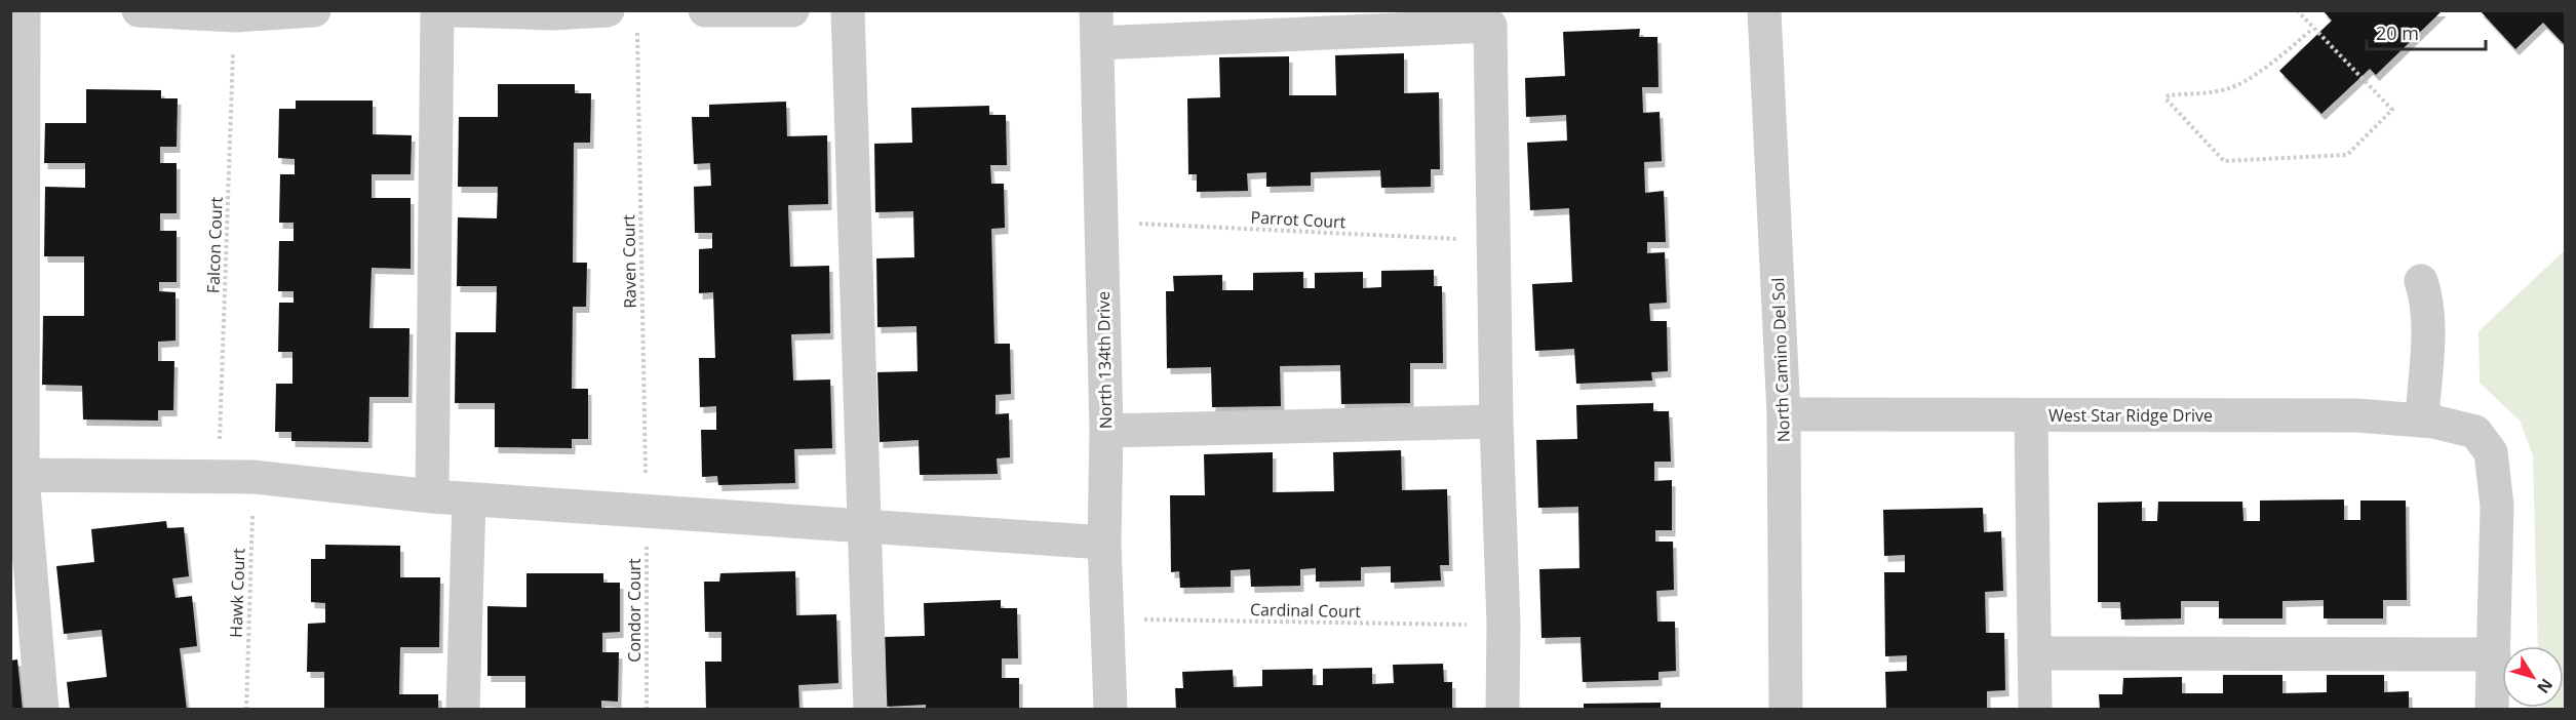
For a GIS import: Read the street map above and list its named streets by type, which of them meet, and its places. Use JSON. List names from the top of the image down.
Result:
{
  "streets": {
    "street": ["North 134th Drive", "North Camino Del Sol", "West Star Ridge Drive"],
    "path": [
      "Parrot Court",
      "Falcon Court",
      "Raven Court",
      "Hawk Court",
      "Condor Court",
      "Cardinal Court"
    ]
  },
  "crossings": [
    ["Parrot Court", "North 134th Drive"],
    ["Raven Court", "Condor Court"],
    ["North 134th Drive", "Cardinal Court"],
    ["North Camino Del Sol", "West Star Ridge Drive"]
  ],
  "scale_bar": "20 m",
  "north": "bottom right"
}
